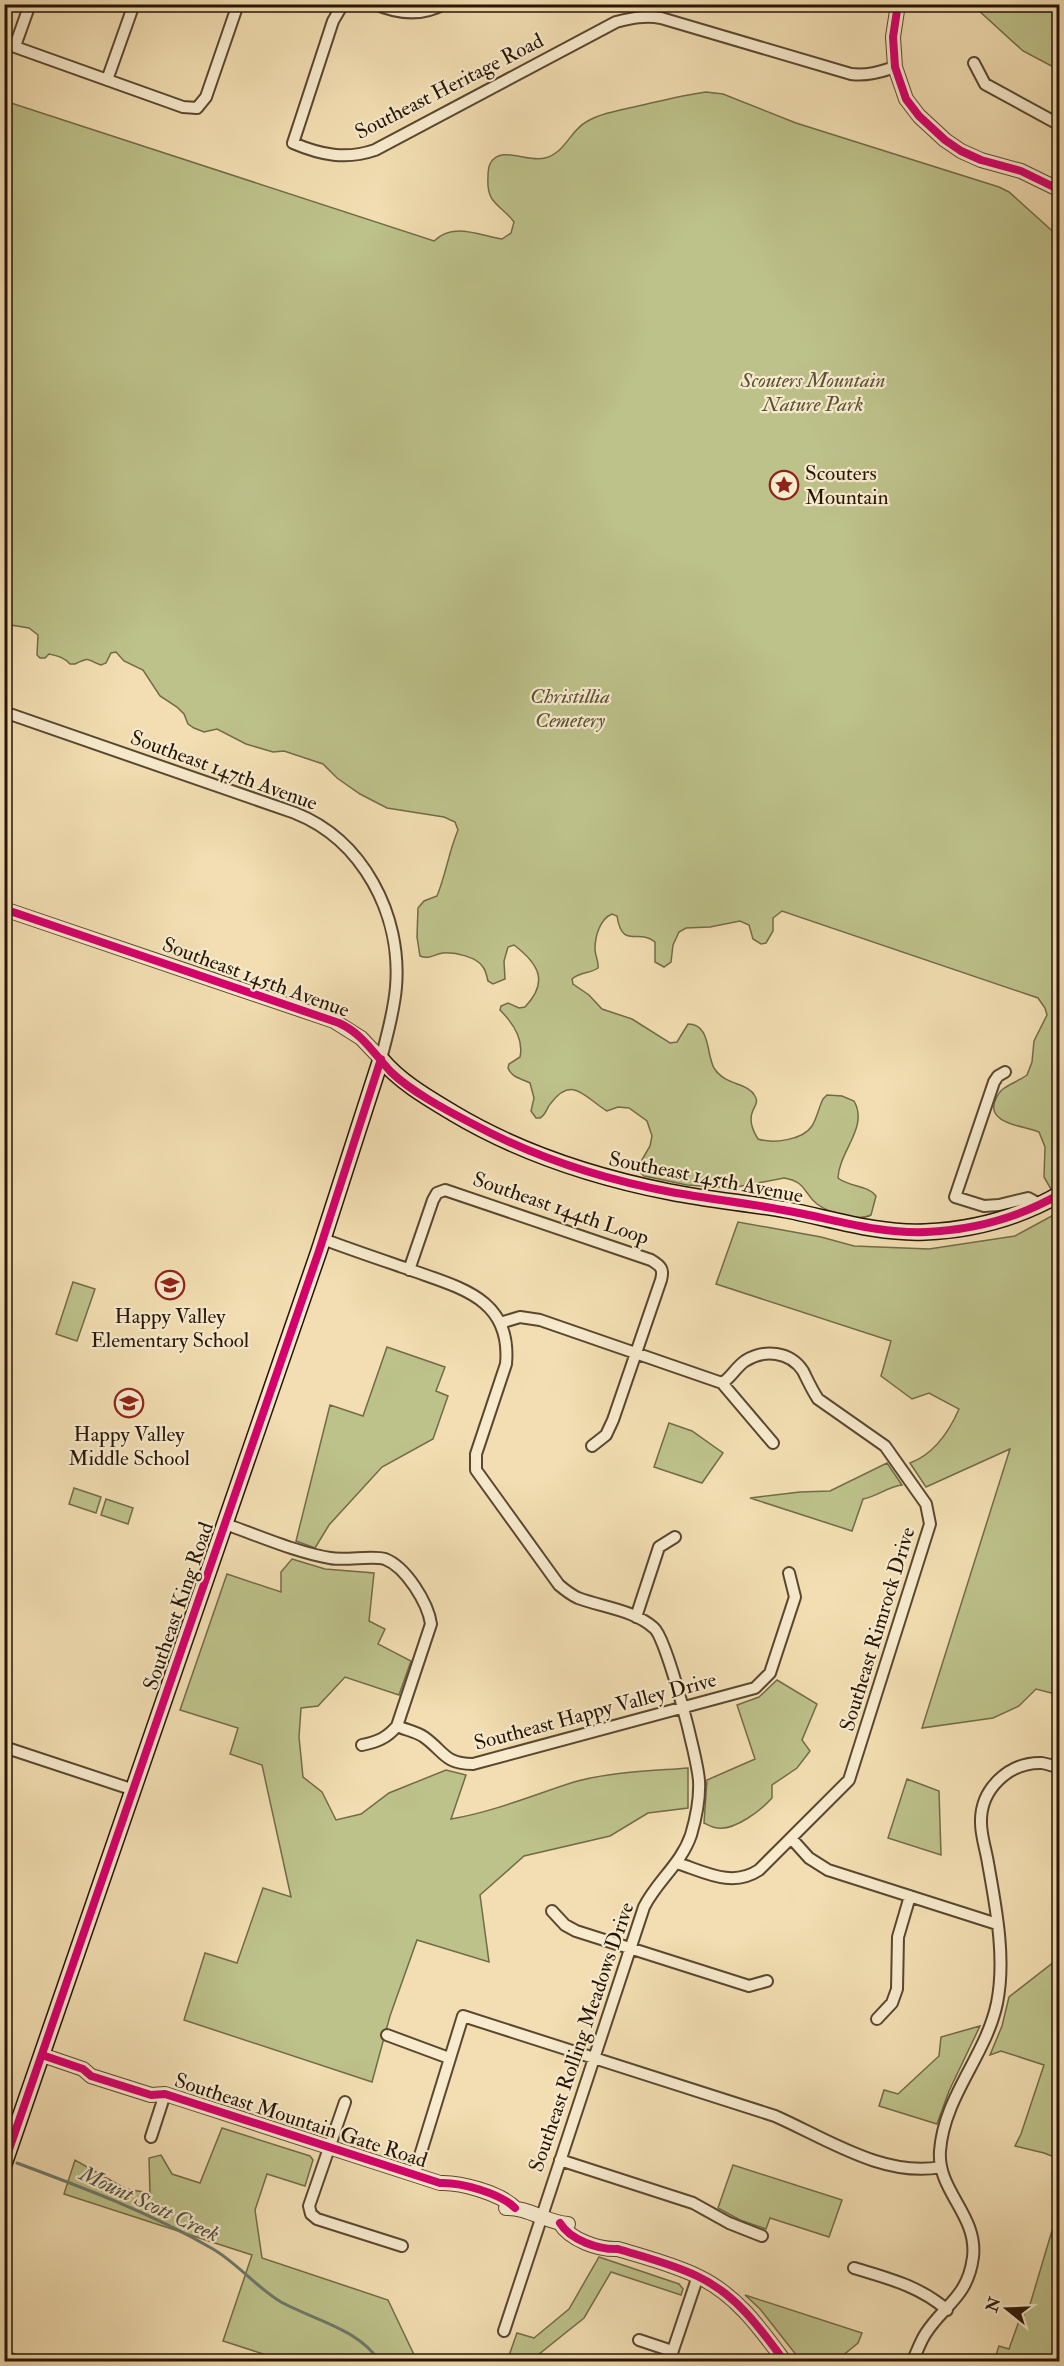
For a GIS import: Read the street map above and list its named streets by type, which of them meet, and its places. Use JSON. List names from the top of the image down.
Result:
{
  "streets": {
    "main road": ["Southeast 145th Avenue", "Southeast King Road"],
    "street": [
      "Southeast Heritage Road",
      "Southeast 147th Avenue",
      "Southeast 144th Loop",
      "Southeast Rimrock Drive",
      "Southeast Happy Valley Drive",
      "Southeast Rolling Meadows Drive",
      "Southeast Mountain Gate Road"
    ]
  },
  "crossings": [
    ["Southeast 147th Avenue", "Southeast 145th Avenue"],
    ["Southeast 147th Avenue", "Southeast King Road"],
    ["Southeast 145th Avenue", "Southeast King Road"],
    ["Southeast 144th Loop", "Southeast Rolling Meadows Drive"],
    ["Southeast King Road", "Southeast Rolling Meadows Drive"],
    ["Southeast King Road", "Southeast Mountain Gate Road"],
    ["Southeast Rimrock Drive", "Southeast Rolling Meadows Drive"],
    ["Southeast Happy Valley Drive", "Southeast Rolling Meadows Drive"],
    ["Southeast Rolling Meadows Drive", "Southeast Mountain Gate Road"]
  ],
  "water": ["Mount Scott Creek"],
  "parks": ["Scouters Mountain Nature Park", "Christillia Cemetery"],
  "places": {
    "place": ["Scouters Mountain"],
    "school or university": ["Happy Valley Elementary School", "Happy Valley Middle School"]
  },
  "north": "left"
}
